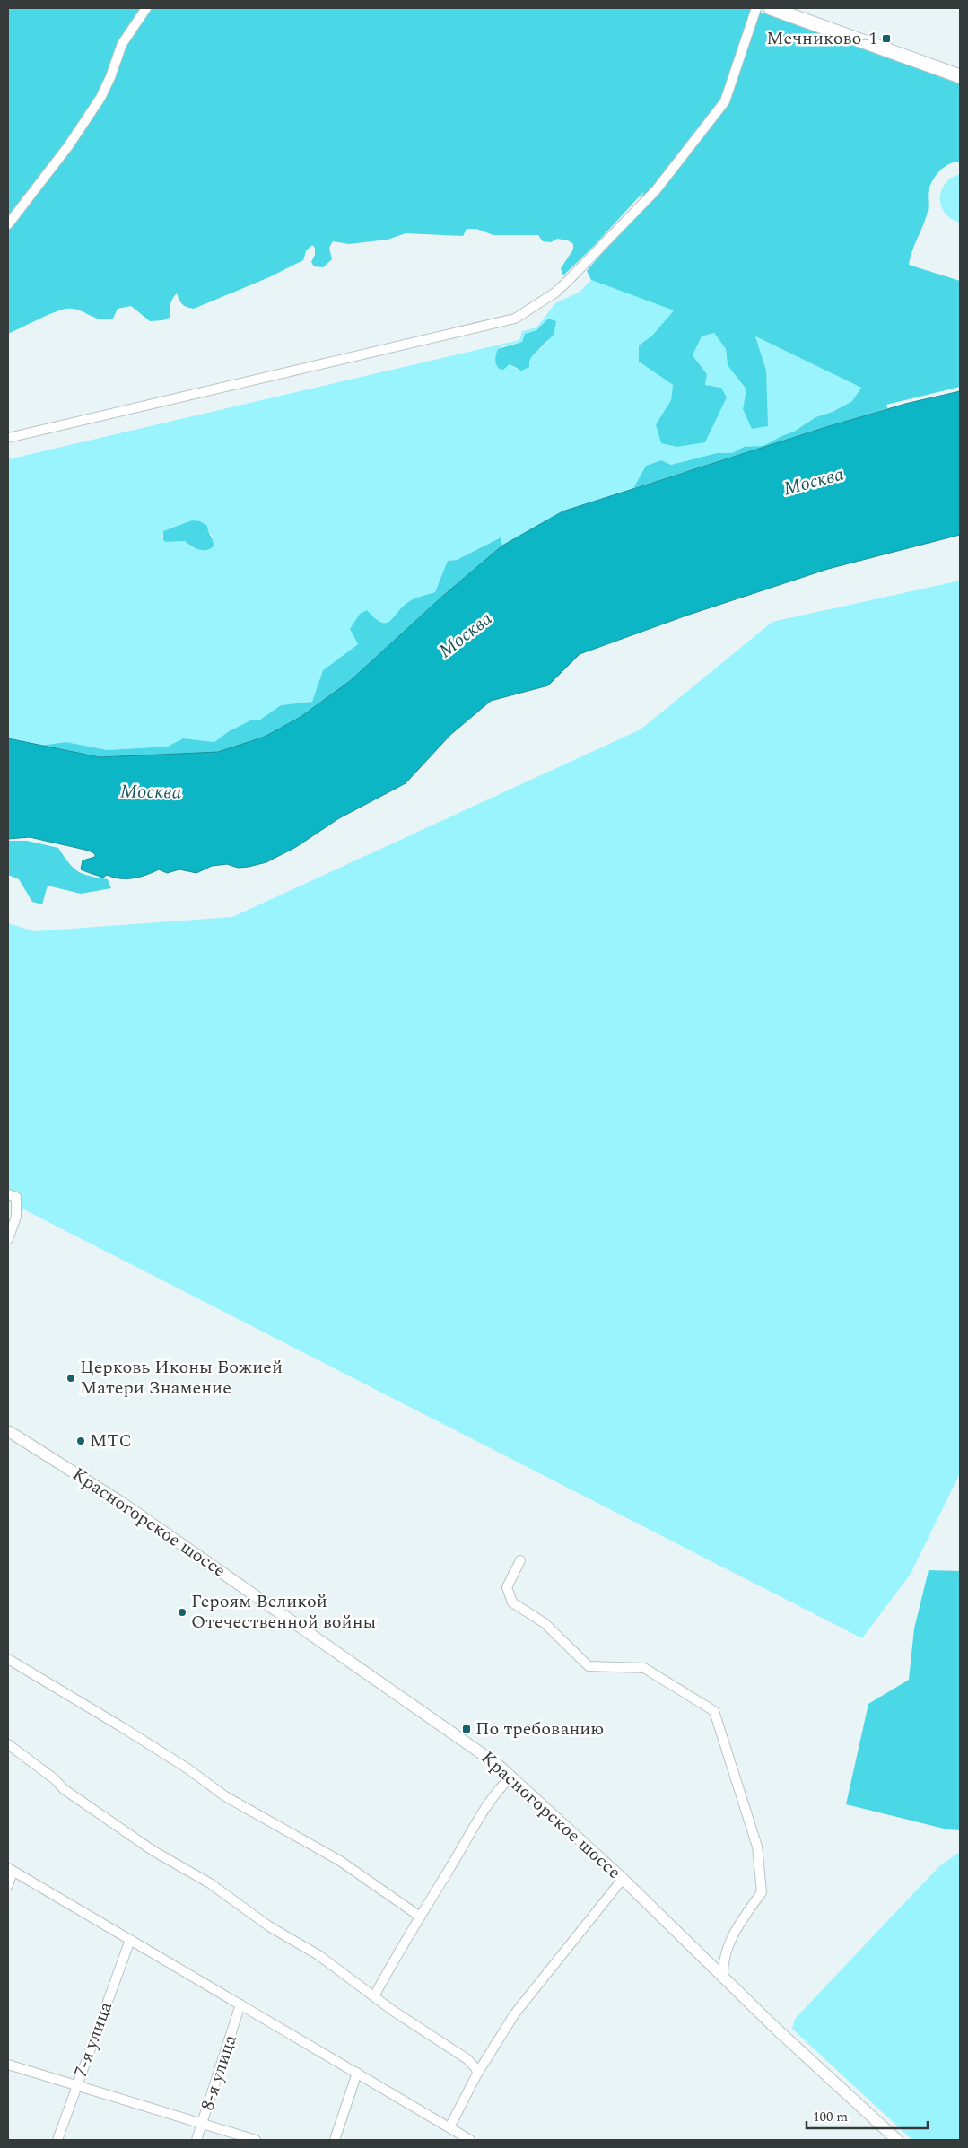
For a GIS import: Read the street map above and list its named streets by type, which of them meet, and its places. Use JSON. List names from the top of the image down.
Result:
{
  "streets": {
    "street": ["Красногорское шоссе", "7-я улица", "8-я улица"]
  },
  "water": ["Москва"],
  "places": {
    "transit": ["Мечниково-1", "По требованию"],
    "other": ["Церковь Иконы Божией Матери Знамение", "МТС", "Героям Великой Отечественной войны"]
  },
  "scale_bar": "100 m"
}
